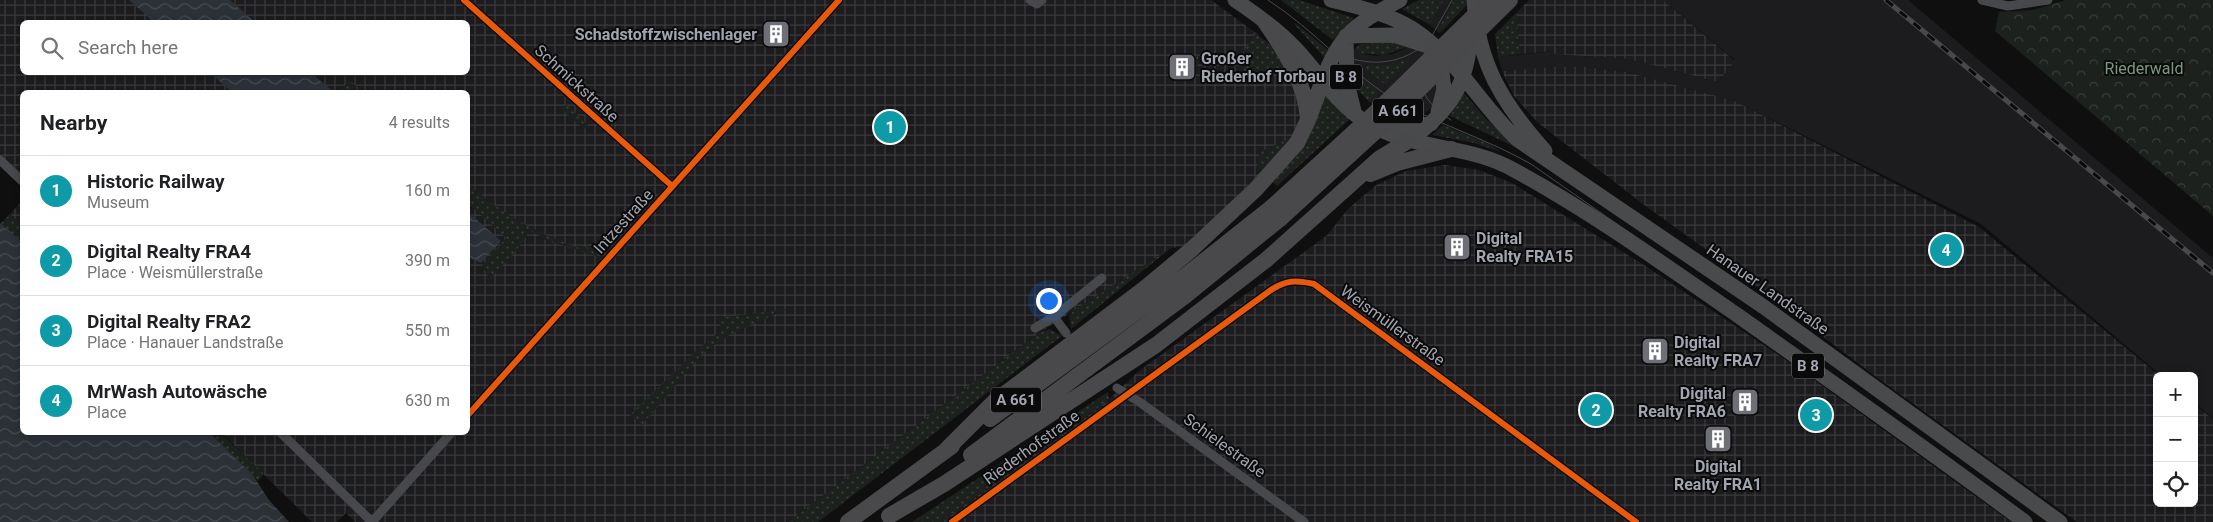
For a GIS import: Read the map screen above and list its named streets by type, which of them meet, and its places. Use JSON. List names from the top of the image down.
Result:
{
  "streets": {
    "highway": ["A 661"],
    "main road": ["B 8", "Hanauer Landstraße"],
    "street": [
      "Schmickstraße",
      "Intzestraße",
      "Weismüllerstraße",
      "Schielestraße",
      "Riederhofstraße"
    ]
  },
  "crossings": [
    ["B 8", "Hanauer Landstraße"],
    ["Schmickstraße", "Intzestraße"],
    ["Weismüllerstraße", "Schielestraße"],
    ["Weismüllerstraße", "Riederhofstraße"],
    ["Schielestraße", "Riederhofstraße"]
  ],
  "parks": ["Riederwald"],
  "places": {
    "building": [
      "Schadstoffzwischenlager",
      "Großer Riederhof Torbau",
      "Digital Realty FRA15",
      "Digital Realty FRA7",
      "Digital Realty FRA6",
      "Digital Realty FRA1"
    ]
  },
  "page": {
    "search": "Search here",
    "heading": ["Nearby", "4 results"],
    "pins": [
      "1",
      "4",
      "2",
      "3"
    ],
    "list": [
      {
        "mark": "1",
        "name": "Historic Railway",
        "note": "Museum",
        "value": "160 m"
      },
      {
        "mark": "2",
        "name": "Digital Realty FRA4",
        "note": "Place · Weismüllerstraße",
        "value": "390 m"
      },
      {
        "mark": "3",
        "name": "Digital Realty FRA2",
        "note": "Place · Hanauer Landstraße",
        "value": "550 m"
      },
      {
        "mark": "4",
        "name": "MrWash Autowäsche",
        "note": "Place",
        "value": "630 m"
      }
    ],
    "map_buttons": ["+", "−"]
  }
}
